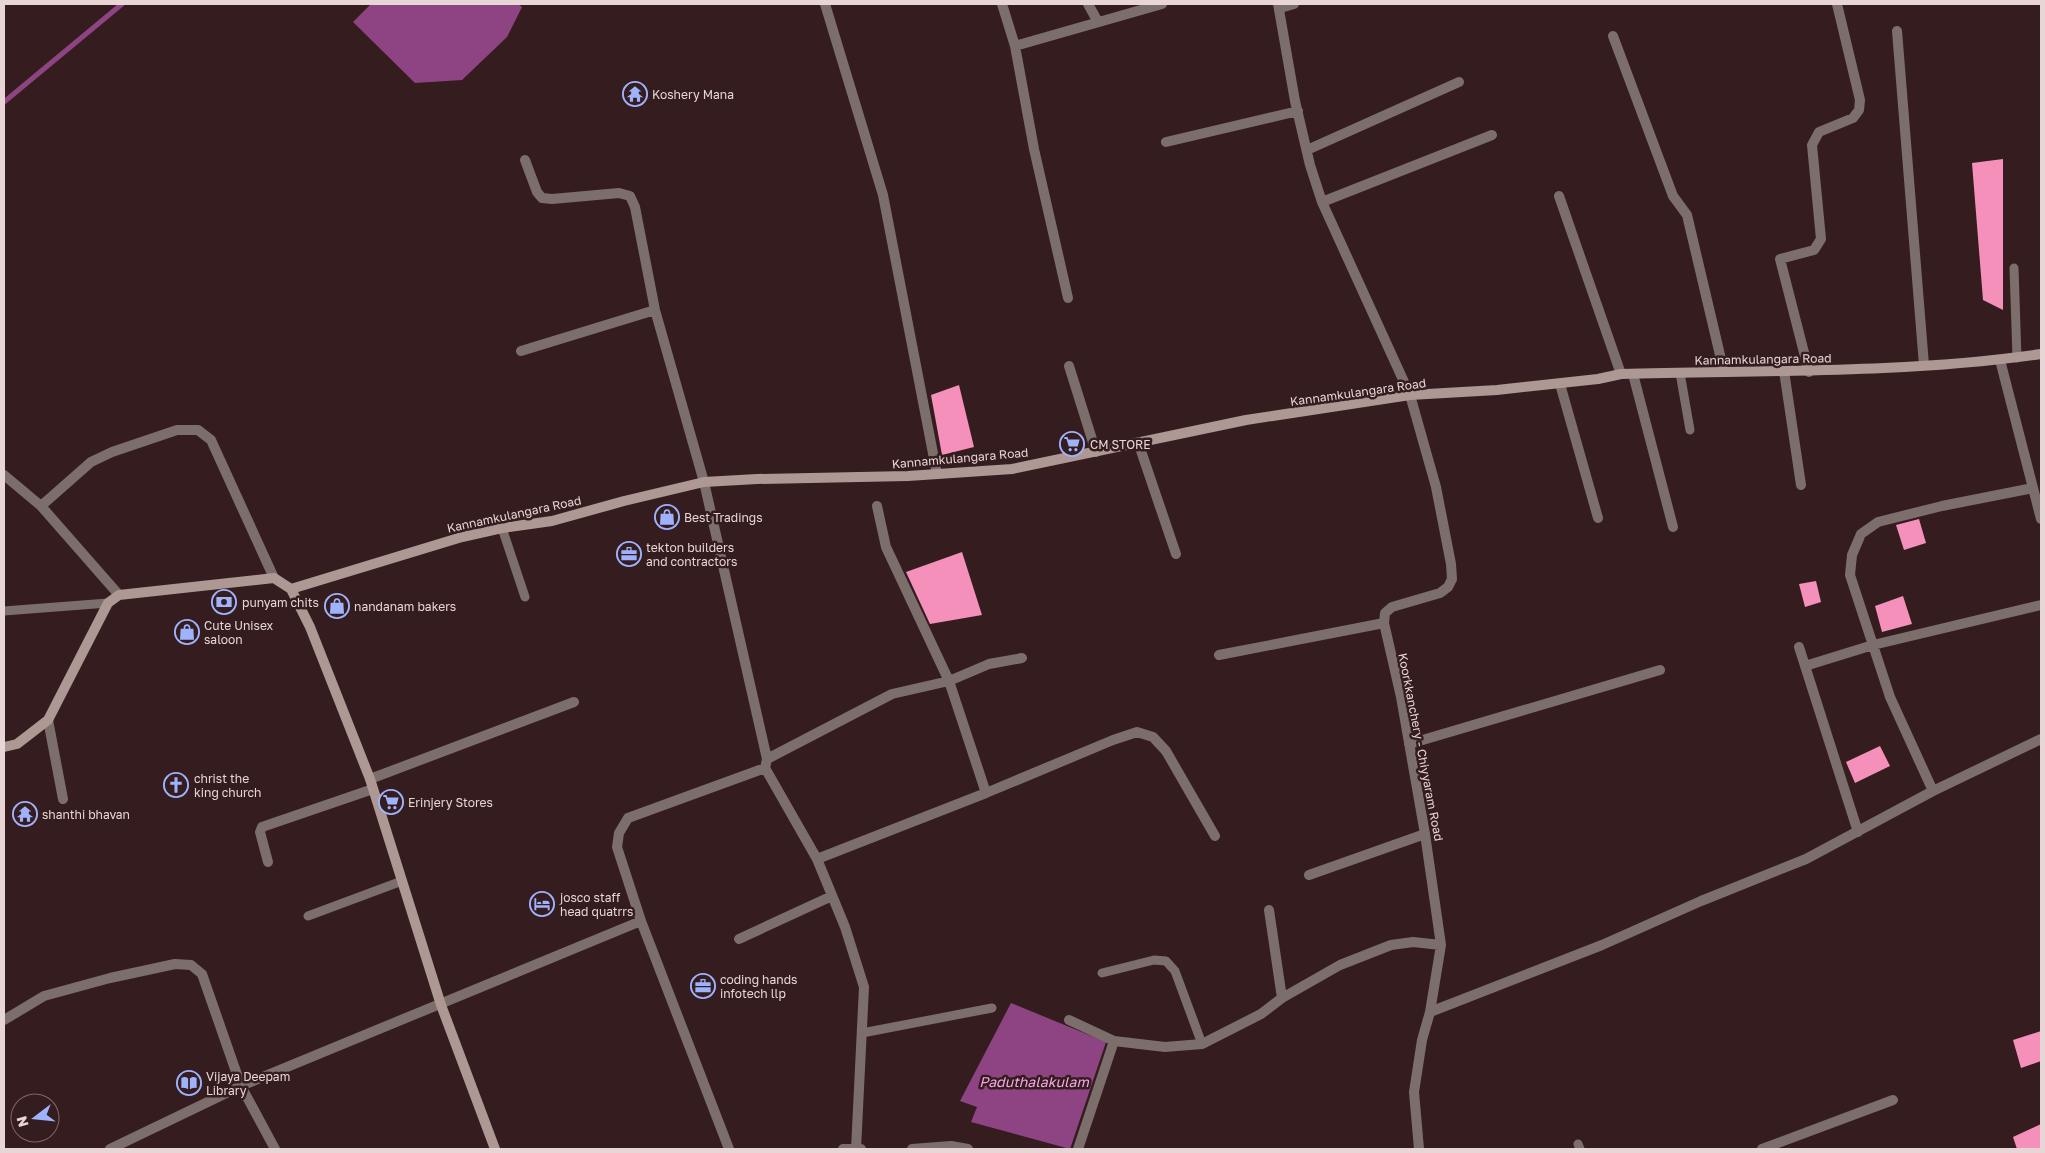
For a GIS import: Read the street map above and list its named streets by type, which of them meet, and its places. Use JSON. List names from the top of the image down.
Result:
{
  "streets": {
    "street": ["Kannamkulangara Road", "Koorkkanchery - Chiyyaram Road"]
  },
  "water": ["Paduthalakulam"],
  "places": {
    "temple": ["Koshery Mana", "shanthi bhavan"],
    "supermarket": ["CM STORE", "Erinjery Stores"],
    "shop": ["Best Tradings", "nandanam bakers", "Cute Unisex saloon"],
    "office": ["tekton builders and contractors", "coding hands infotech llp"],
    "bank": ["punyam chits"],
    "church": ["christ the king church"],
    "hotel": ["josco staff head quatrrs"],
    "library": ["Vijaya Deepam Library"]
  },
  "north": "left"
}
